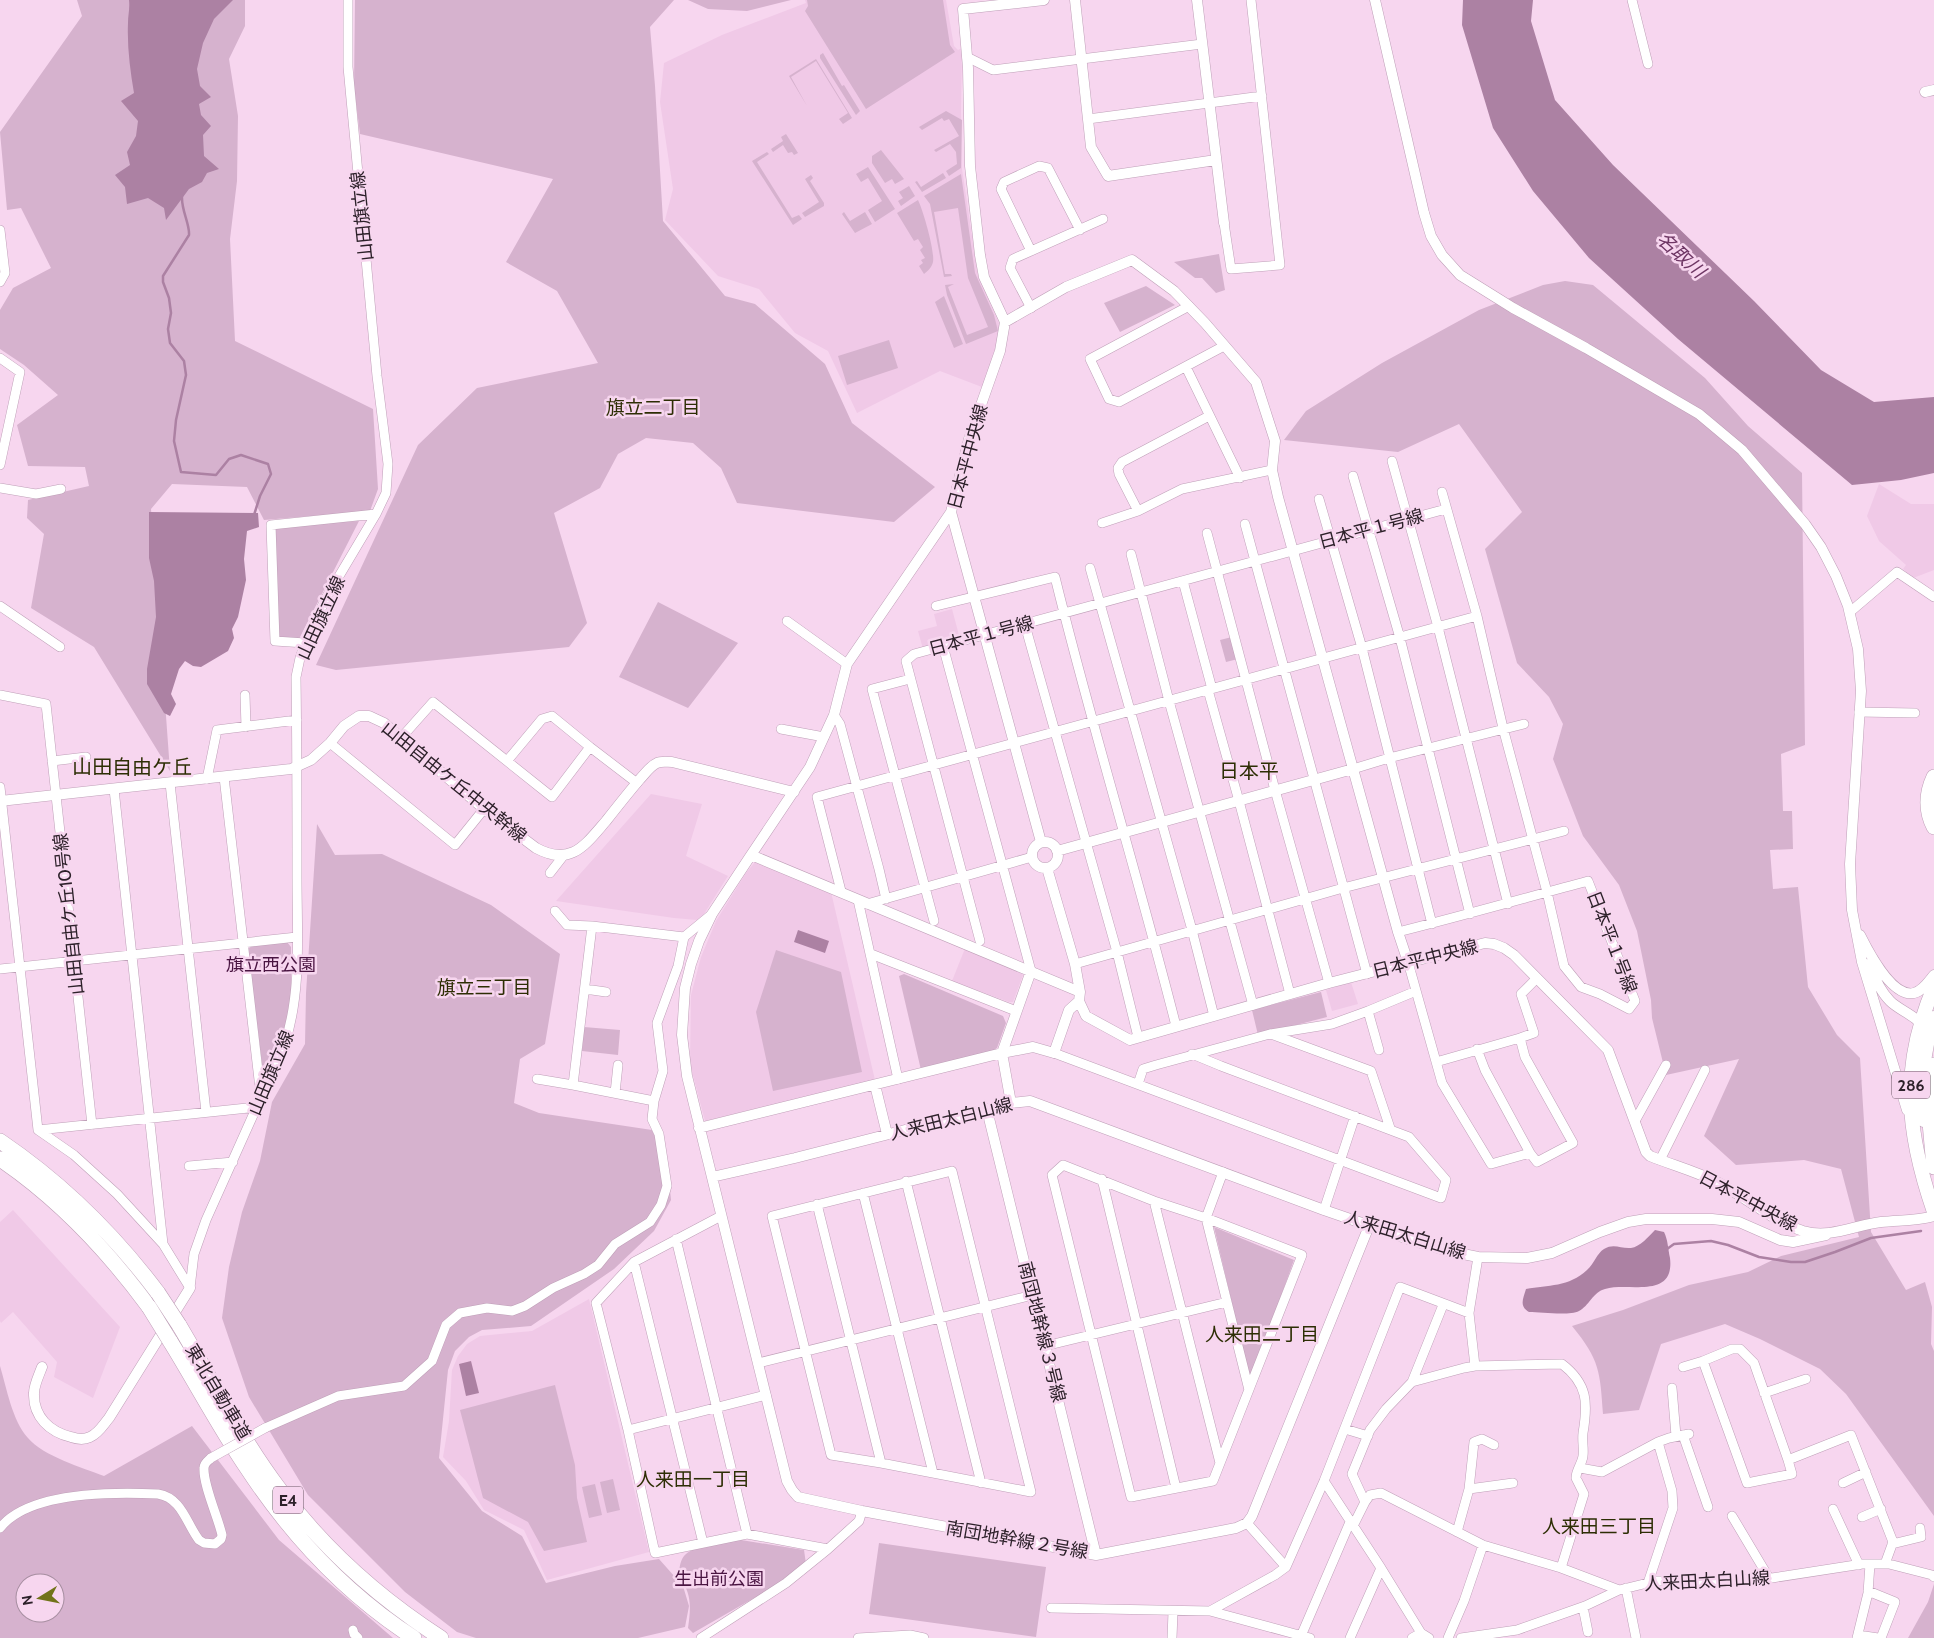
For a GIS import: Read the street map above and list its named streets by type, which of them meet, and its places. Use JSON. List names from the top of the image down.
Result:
{
  "streets": {
    "highway": ["286", "東北自動車道", "E4"],
    "street": [
      "山田旗立線",
      "日本平中央線",
      "日本平１号線",
      "山田自由ケ丘中央幹線",
      "山田自由ケ丘10号線",
      "人来田太白山線",
      "南団地幹線３号線",
      "南団地幹線２号線"
    ]
  },
  "crossings": [
    ["山田旗立線", "山田自由ケ丘中央幹線"],
    ["日本平中央線", "日本平１号線"],
    ["山田自由ケ丘中央幹線", "山田自由ケ丘10号線"],
    ["人来田太白山線", "南団地幹線３号線"],
    ["人来田太白山線", "南団地幹線２号線"],
    ["南団地幹線３号線", "南団地幹線２号線"]
  ],
  "districts": [
    "旗立二丁目",
    "山田自由ケ丘",
    "日本平",
    "旗立三丁目",
    "人来田二丁目",
    "人来田一丁目",
    "人来田三丁目"
  ],
  "water": ["名取川"],
  "parks": ["旗立西公園", "生出前公園"],
  "north": "left"
}
